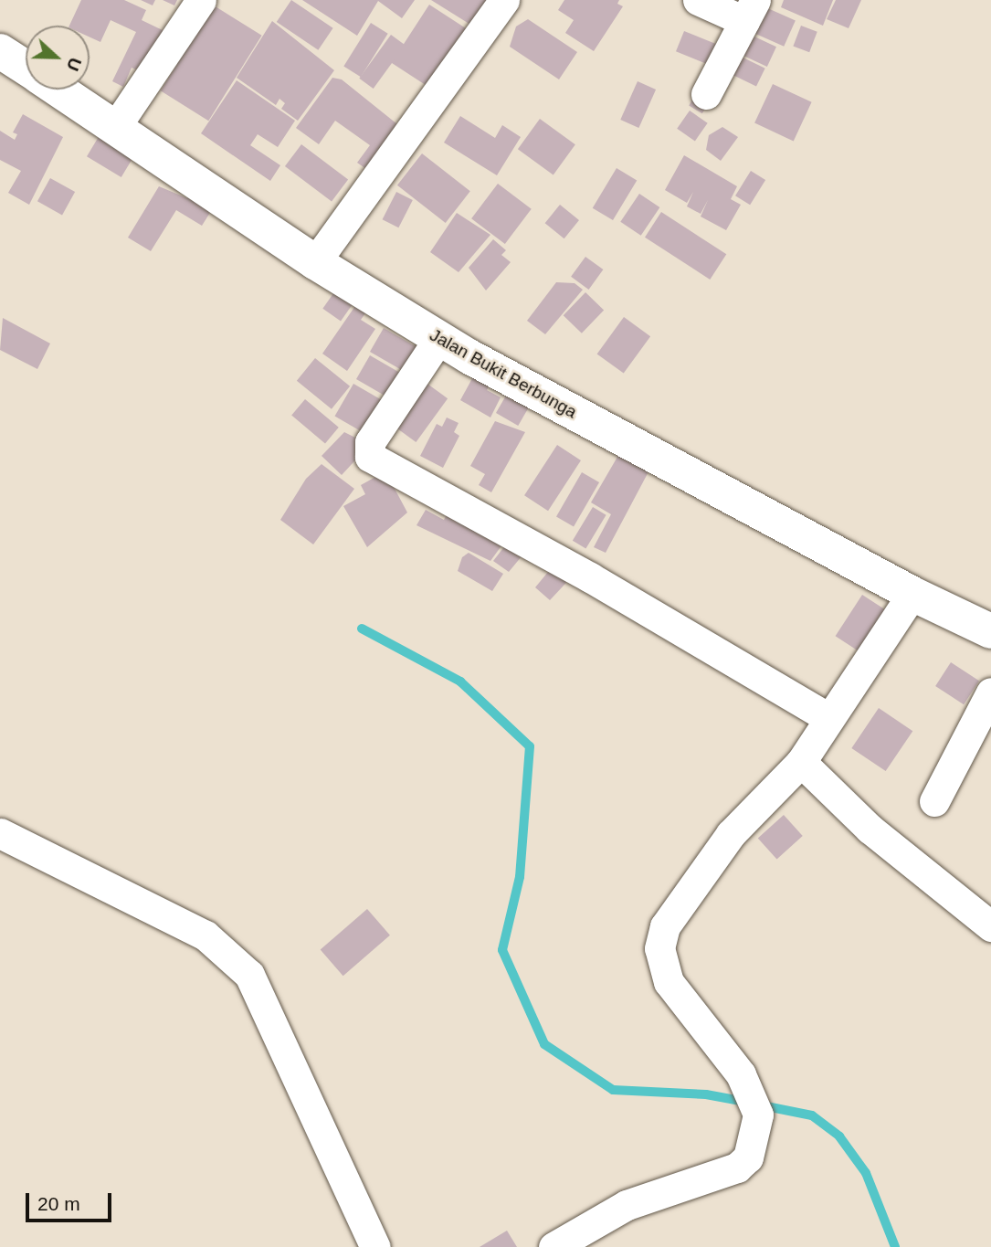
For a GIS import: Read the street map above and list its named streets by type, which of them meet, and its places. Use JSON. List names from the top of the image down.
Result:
{
  "streets": {
    "main road": ["Jalan Bukit Berbunga"]
  },
  "scale_bar": "20 m",
  "north": "right"
}
